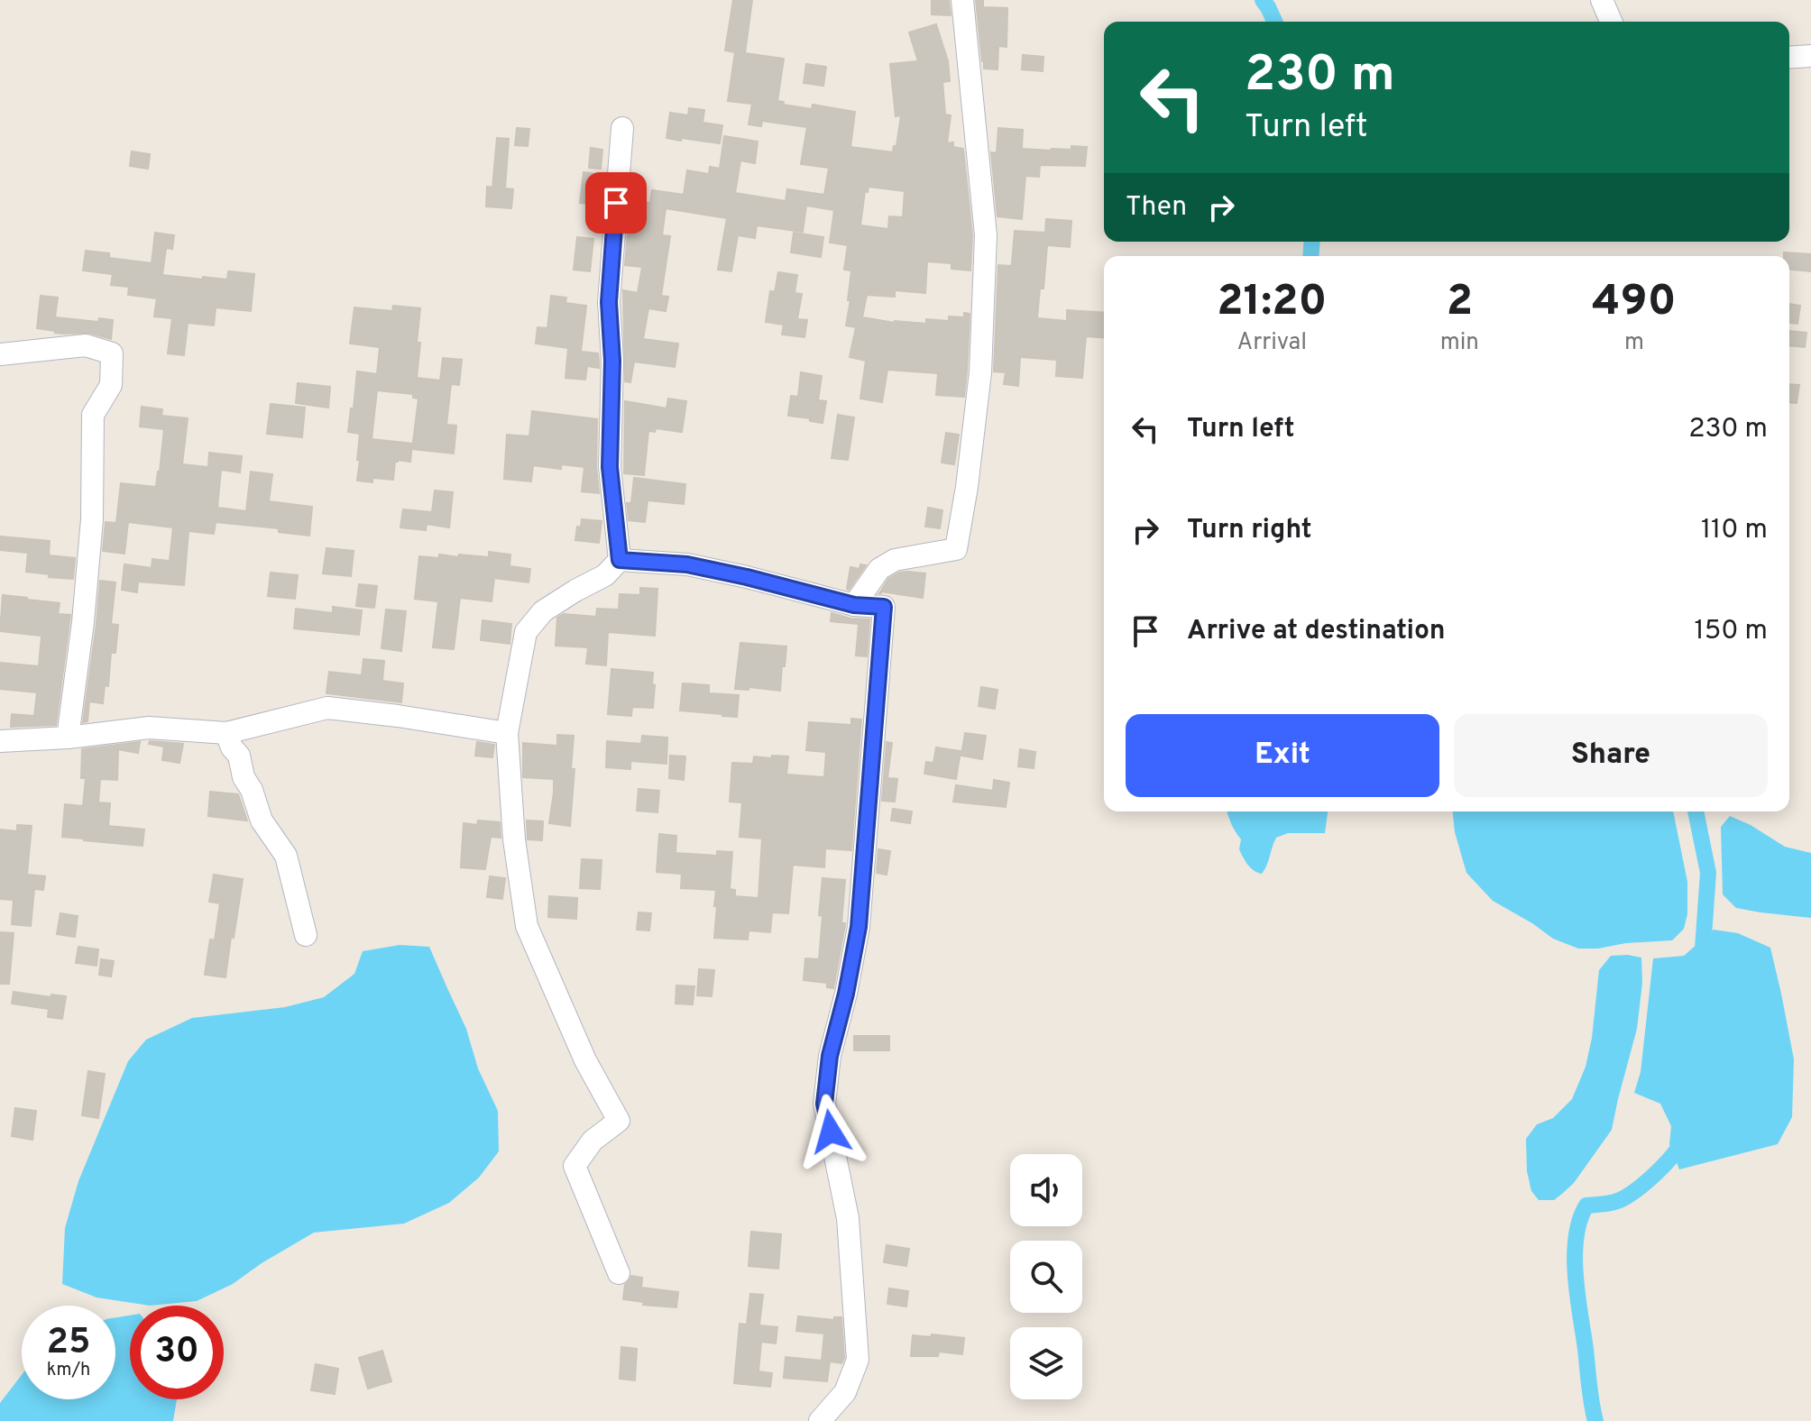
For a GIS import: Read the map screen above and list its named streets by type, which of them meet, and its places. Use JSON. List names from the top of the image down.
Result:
{
  "page": {
    "turn": ["230 m", "Turn left"],
    "then": "Then",
    "eta": [
      "21:20",
      "Arrival",
      "2",
      "min",
      "490",
      "m"
    ],
    "list": [
      {
        "name": "Turn left",
        "value": "230 m"
      },
      {
        "name": "Turn right",
        "value": "110 m"
      },
      {
        "name": "Arrive at destination",
        "value": "150 m"
      }
    ],
    "buttons": ["Exit", "Share"],
    "speed": "25 km/h",
    "limit": "30"
  }
}
